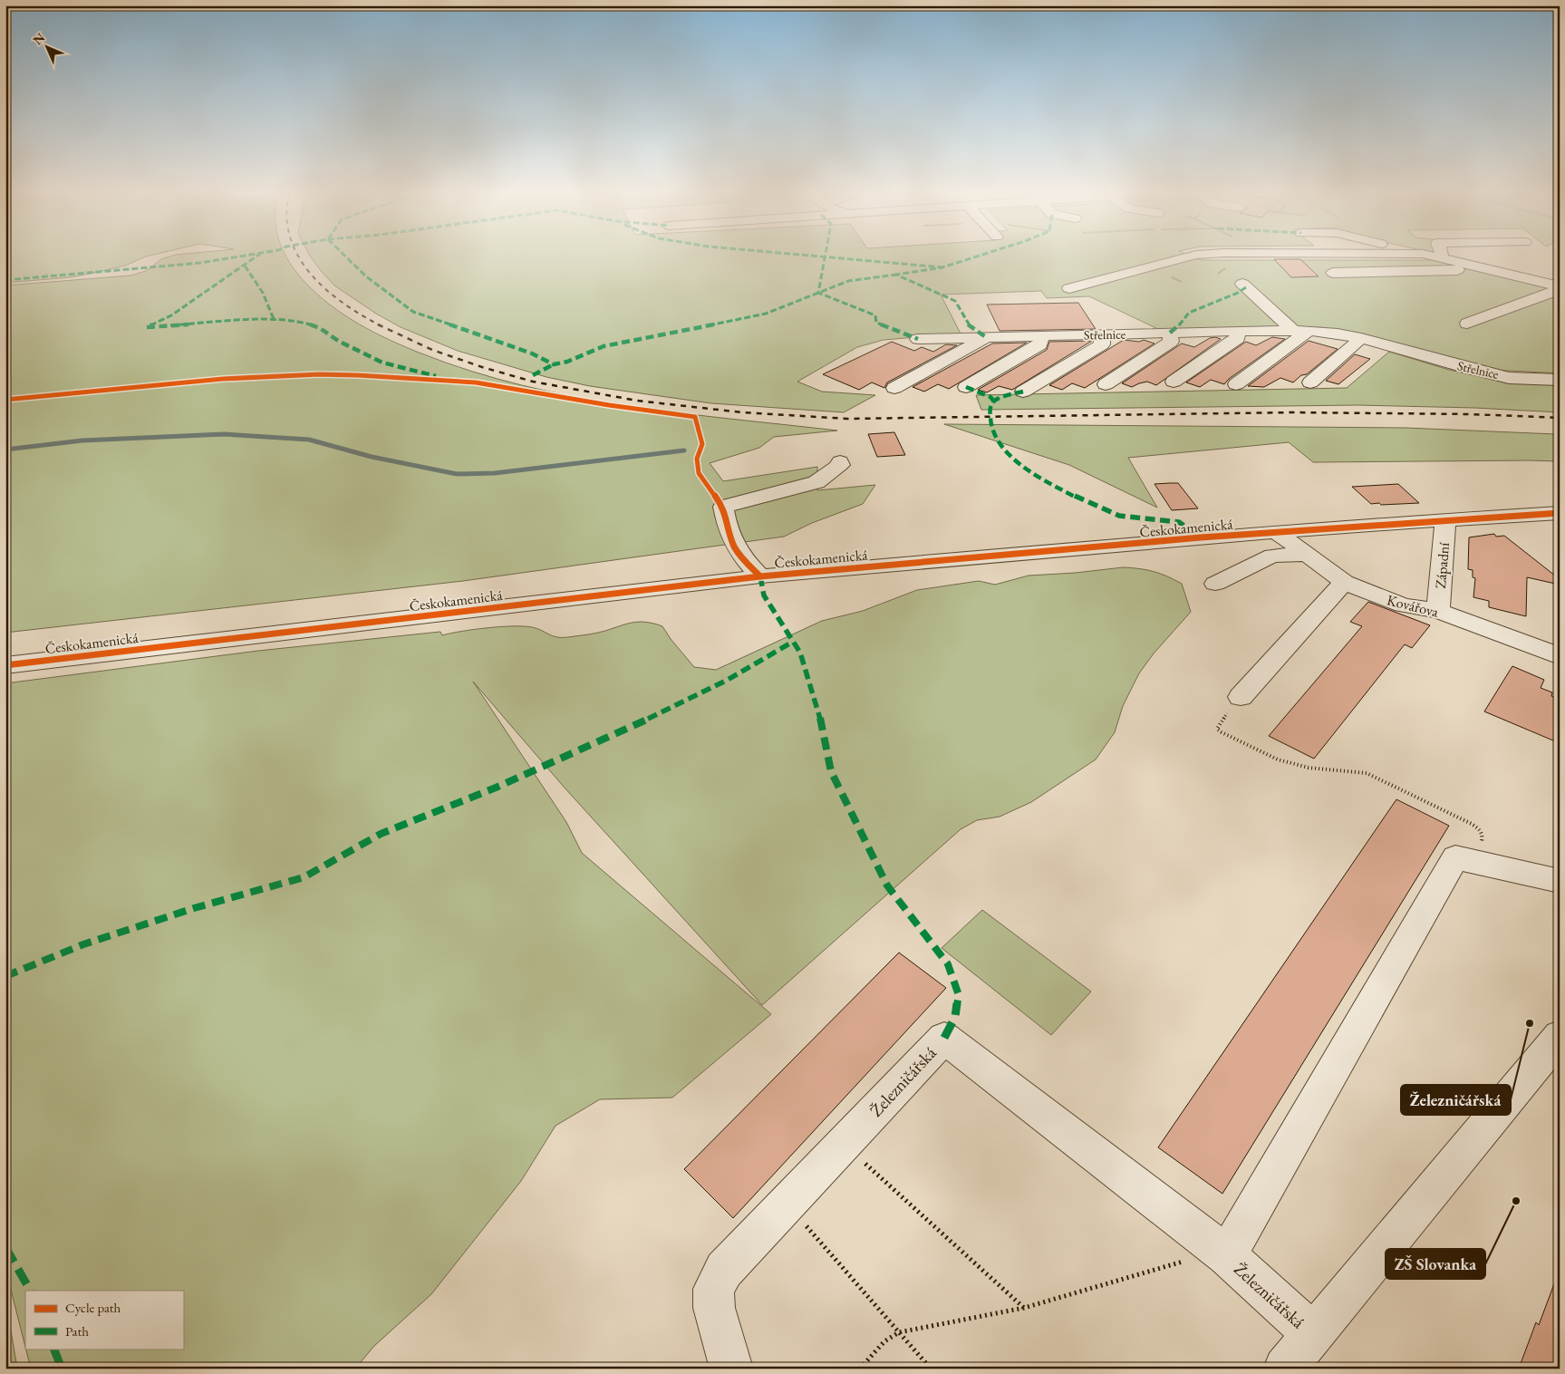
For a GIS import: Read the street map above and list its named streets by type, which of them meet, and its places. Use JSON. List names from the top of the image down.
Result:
{
  "streets": {
    "street": [
      "Střelnice",
      "Českokamenická",
      "Západní",
      "Kovářova",
      "Železničářská"
    ]
  },
  "crossings": [
    ["Českokamenická", "Západní"],
    ["Českokamenická", "Kovářova"],
    ["Západní", "Kovářova"]
  ],
  "places": ["Železničářská", "ZŠ Slovanka"],
  "legend": ["Cycle path", "Path"],
  "north": "top left"
}
